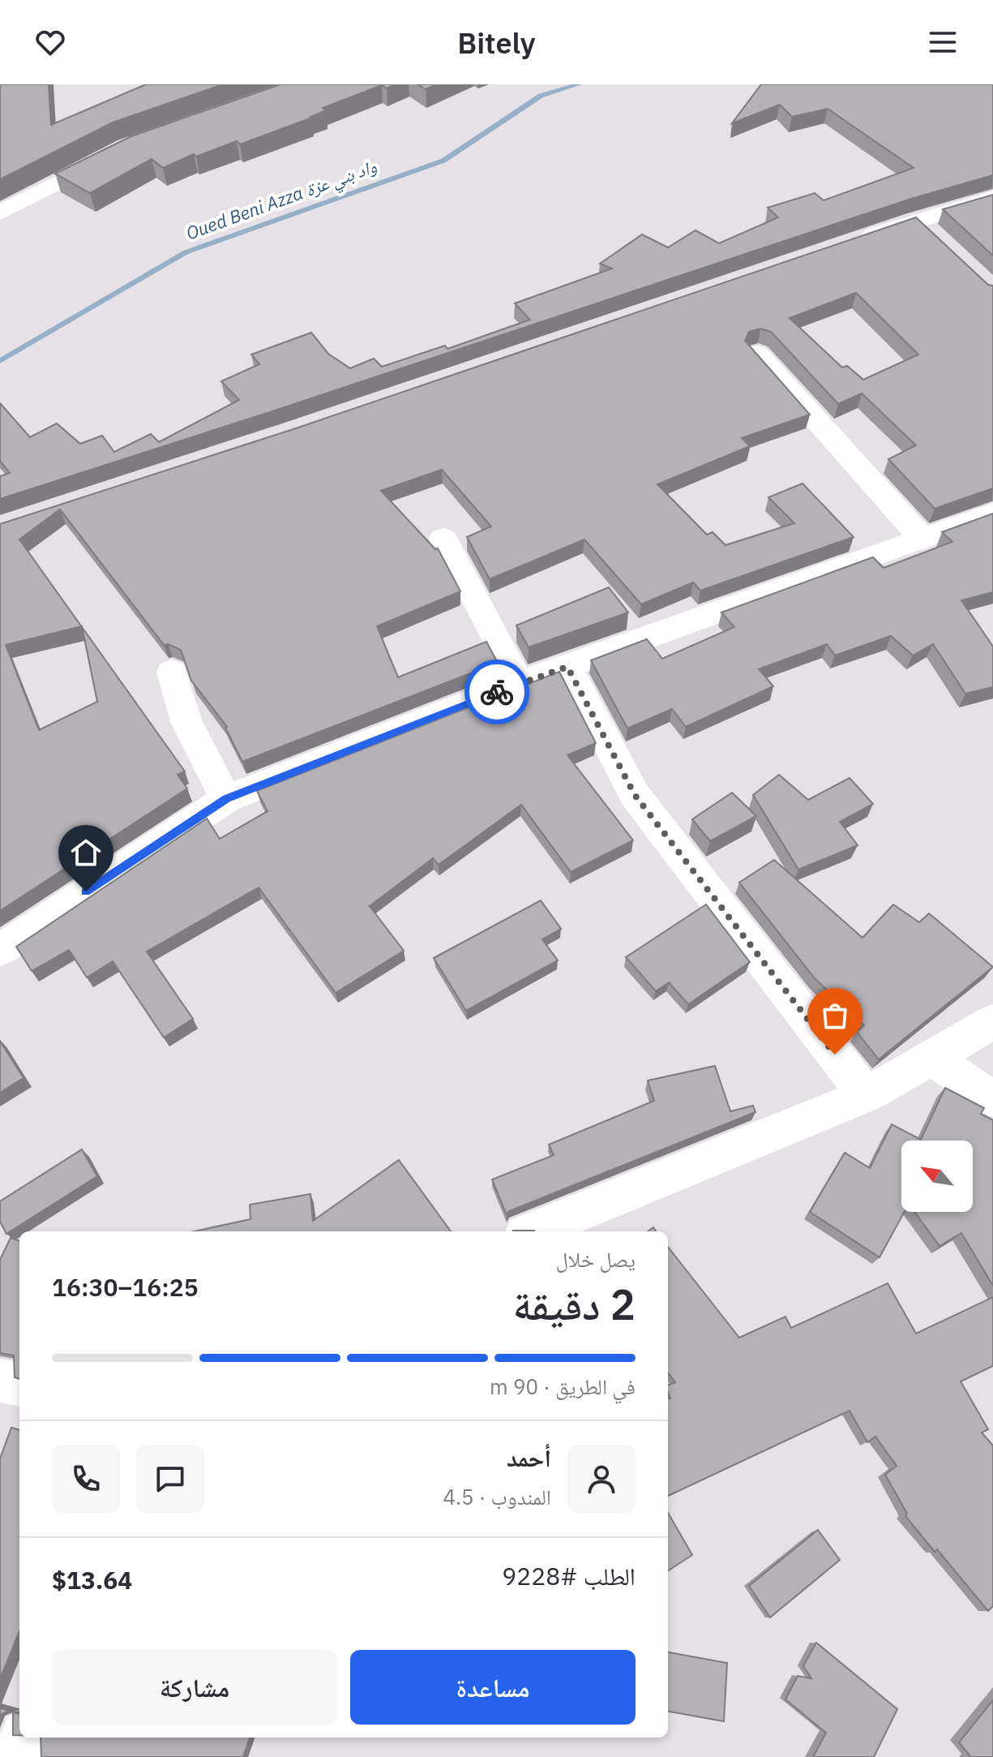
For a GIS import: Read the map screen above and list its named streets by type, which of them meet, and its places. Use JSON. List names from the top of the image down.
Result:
{
  "water": ["Oued Beni Azza واد بني عزة"],
  "north": "top left",
  "page": {
    "header": "Bitely",
    "heading": ["2 دقيقة", "يصل خلال", "16:25–16:30"],
    "panel": [
      "أحمد",
      "المندوب · 4.5",
      "الطلب #9228",
      "$13.64"
    ],
    "bar": "في الطريق · 90 m",
    "buttons": ["مساعدة", "مشاركة"]
  }
}
